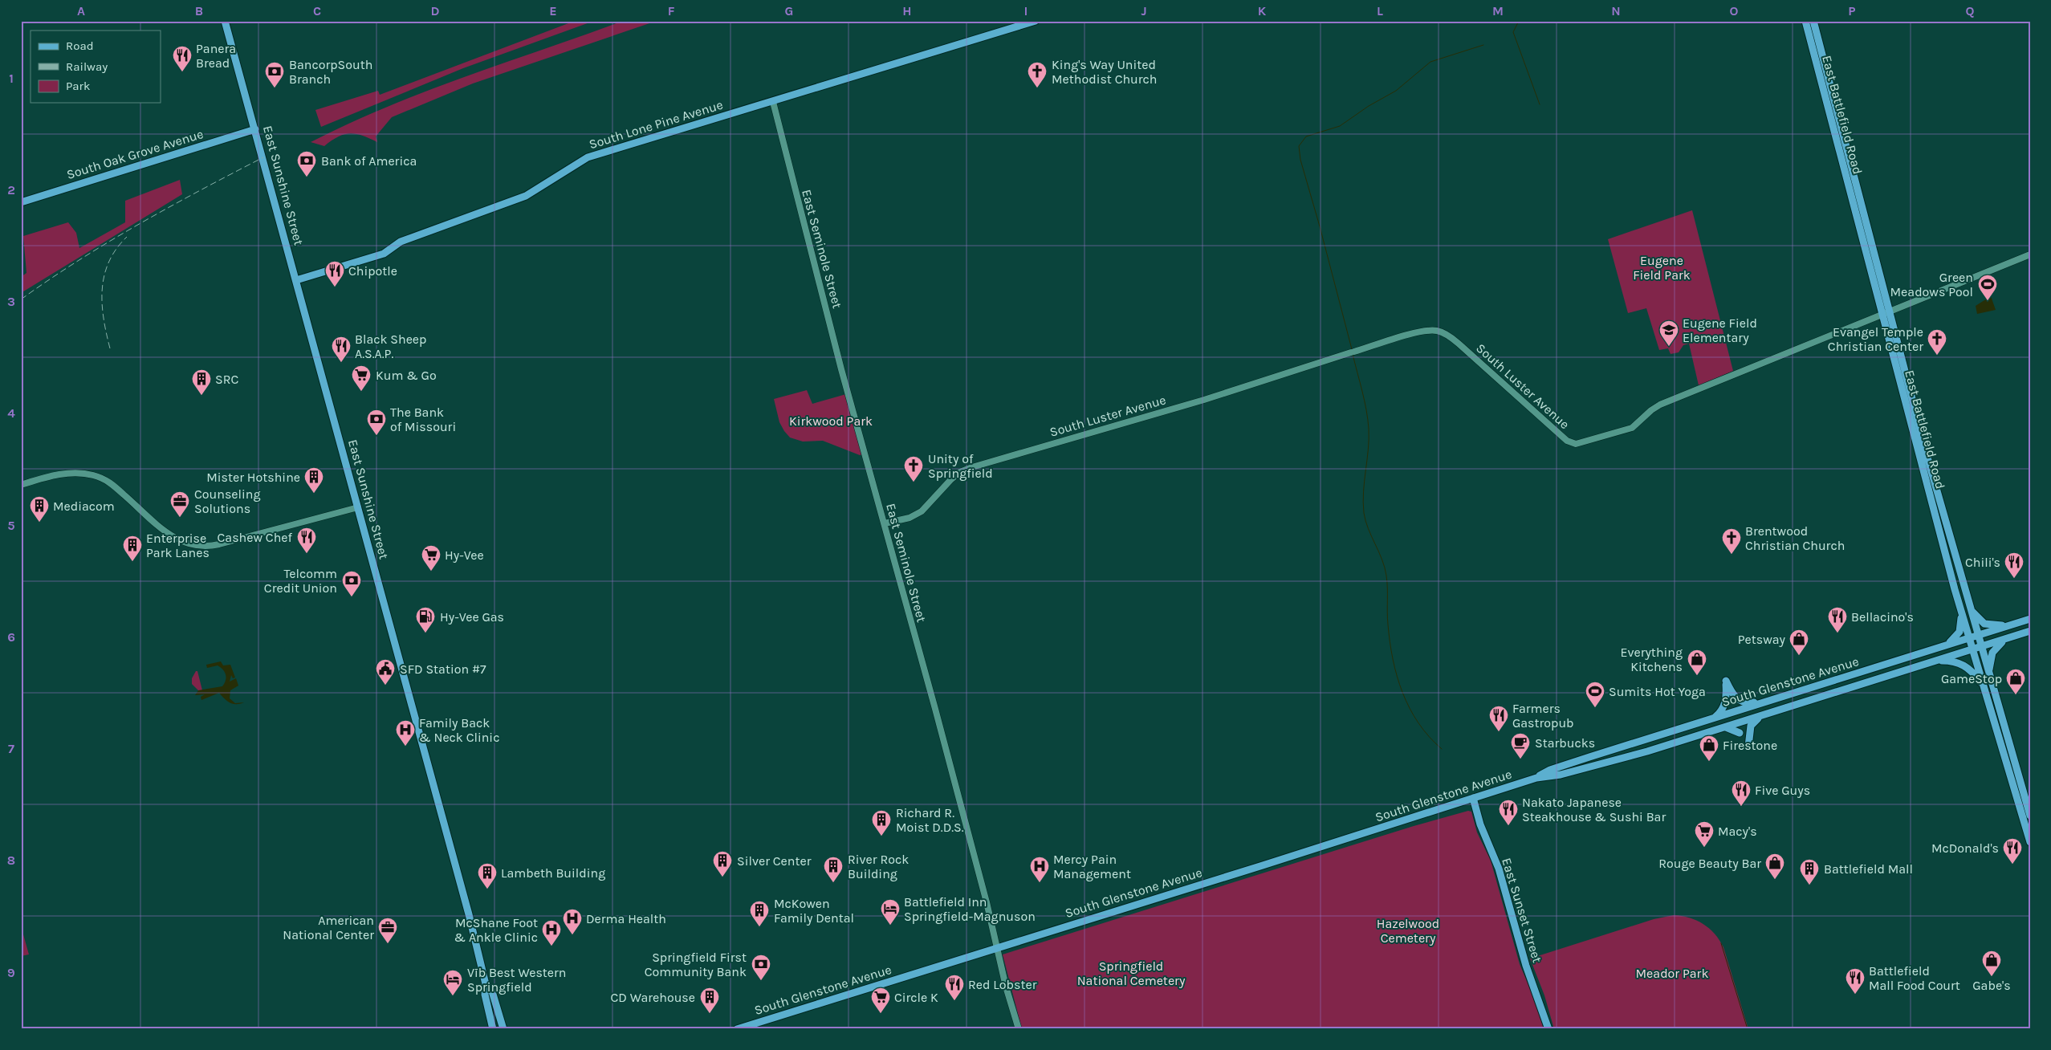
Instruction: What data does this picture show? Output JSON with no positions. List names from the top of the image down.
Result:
{
  "streets": {
    "main road": [
      "East Battlefield Road",
      "South Lone Pine Avenue",
      "South Oak Grove Avenue",
      "East Sunshine Street",
      "South Glenstone Avenue",
      "East Sunset Street"
    ],
    "street": ["East Seminole Street", "South Luster Avenue"]
  },
  "crossings": [
    ["East Battlefield Road", "South Luster Avenue"],
    ["East Battlefield Road", "South Glenstone Avenue"],
    ["South Lone Pine Avenue", "East Sunshine Street"],
    ["South Lone Pine Avenue", "East Seminole Street"],
    ["South Oak Grove Avenue", "East Sunshine Street"],
    ["East Seminole Street", "South Luster Avenue"],
    ["East Seminole Street", "South Glenstone Avenue"],
    ["South Glenstone Avenue", "East Sunset Street"]
  ],
  "parks": [
    "Eugene Field Park",
    "Kirkwood Park",
    "Hazelwood Cemetery",
    "Springfield National Cemetery",
    "Meador Park"
  ],
  "places": {
    "restaurant": [
      "Panera Bread",
      "Chipotle",
      "Black Sheep A.S.A.P.",
      "Cashew Chef",
      "Chili's",
      "Bellacino's",
      "Farmers Gastropub",
      "Five Guys",
      "Nakato Japanese Steakhouse & Sushi Bar",
      "McDonald's",
      "Battlefield Mall Food Court",
      "Red Lobster"
    ],
    "bank": [
      "BancorpSouth Branch",
      "Bank of America",
      "The Bank of Missouri",
      "Telcomm Credit Union",
      "Springfield First Community Bank"
    ],
    "church": [
      "King's Way United Methodist Church",
      "Evangel Temple Christian Center",
      "Unity of Springfield",
      "Brentwood Christian Church"
    ],
    "sports": ["Green Meadows Pool", "Sumits Hot Yoga"],
    "school or university": ["Eugene Field Elementary"],
    "supermarket": [
      "Kum & Go",
      "Hy-Vee",
      "Macy's",
      "Circle K"
    ],
    "building": [
      "SRC",
      "Mister Hotshine",
      "Mediacom",
      "Enterprise Park Lanes",
      "Richard R. Moist D.D.S.",
      "Silver Center",
      "River Rock Building",
      "Battlefield Mall",
      "Lambeth Building",
      "McKowen Family Dental",
      "CD Warehouse"
    ],
    "office": ["Counseling Solutions", "American National Center"],
    "fuel station": ["Hy-Vee Gas"],
    "shop": [
      "Petsway",
      "Everything Kitchens",
      "GameStop",
      "Firestone",
      "Rouge Beauty Bar",
      "Gabe's"
    ],
    "public building": ["SFD Station #7"],
    "hospital": [
      "Family Back & Neck Clinic",
      "Mercy Pain Management",
      "Derma Health",
      "McShane Foot & Ankle Clinic"
    ],
    "cafe": ["Starbucks"],
    "hotel": ["Battlefield Inn Springfield-Magnuson", "Vīb Best Western Springfield"]
  },
  "legend": ["Road", "Railway", "Park"],
  "grid": {
    "columns": [
      "A",
      "B",
      "C",
      "D",
      "E",
      "F",
      "G",
      "H",
      "I",
      "J",
      "K",
      "L",
      "M",
      "N",
      "O",
      "P",
      "Q"
    ],
    "rows": [
      "1",
      "2",
      "3",
      "4",
      "5",
      "6",
      "7",
      "8",
      "9"
    ]
  }
}
